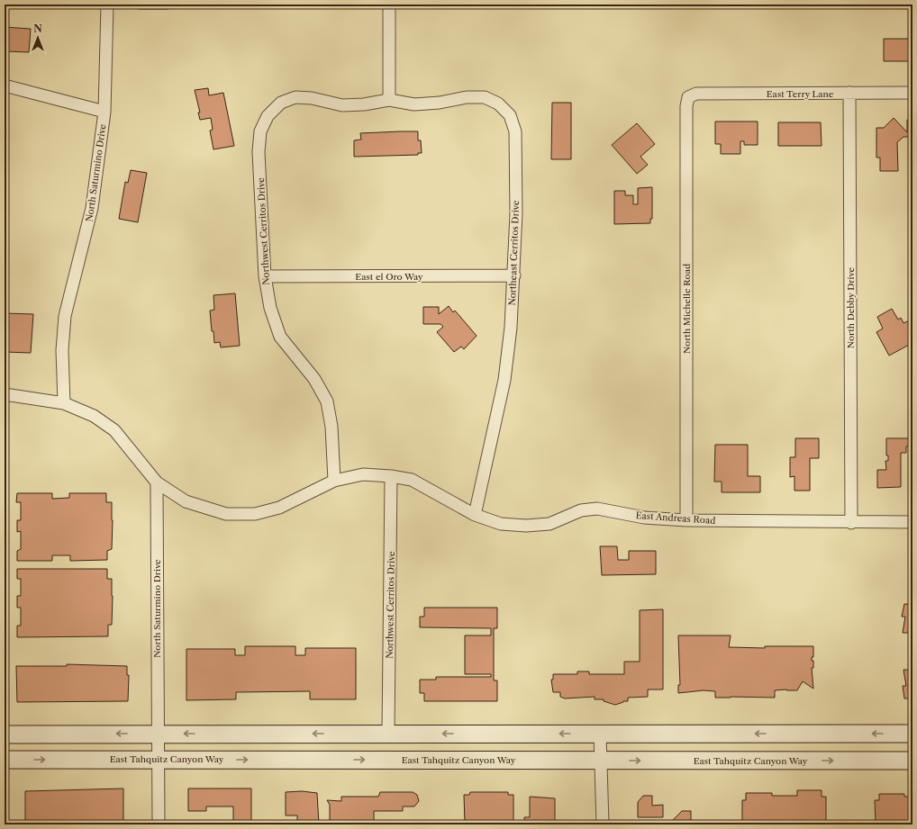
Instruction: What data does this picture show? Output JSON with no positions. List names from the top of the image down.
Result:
{
  "streets": {
    "main road": ["East Tahquitz Canyon Way"],
    "street": [
      "East Terry Lane",
      "North Saturmino Drive",
      "Northwest Cerritos Drive",
      "Northeast Cerritos Drive",
      "East el Oro Way",
      "North Debby Drive",
      "North Michelle Road",
      "East Andreas Road"
    ]
  },
  "crossings": [
    ["East Terry Lane", "North Debby Drive"],
    ["East Terry Lane", "North Michelle Road"],
    ["North Saturmino Drive", "East Andreas Road"],
    ["North Saturmino Drive", "East Tahquitz Canyon Way"],
    ["Northwest Cerritos Drive", "Northeast Cerritos Drive"],
    ["Northwest Cerritos Drive", "East el Oro Way"],
    ["Northwest Cerritos Drive", "East Andreas Road"],
    ["Northeast Cerritos Drive", "East el Oro Way"],
    ["Northeast Cerritos Drive", "East Andreas Road"],
    ["North Debby Drive", "East Andreas Road"],
    ["North Michelle Road", "East Andreas Road"]
  ],
  "north": "top"
}
